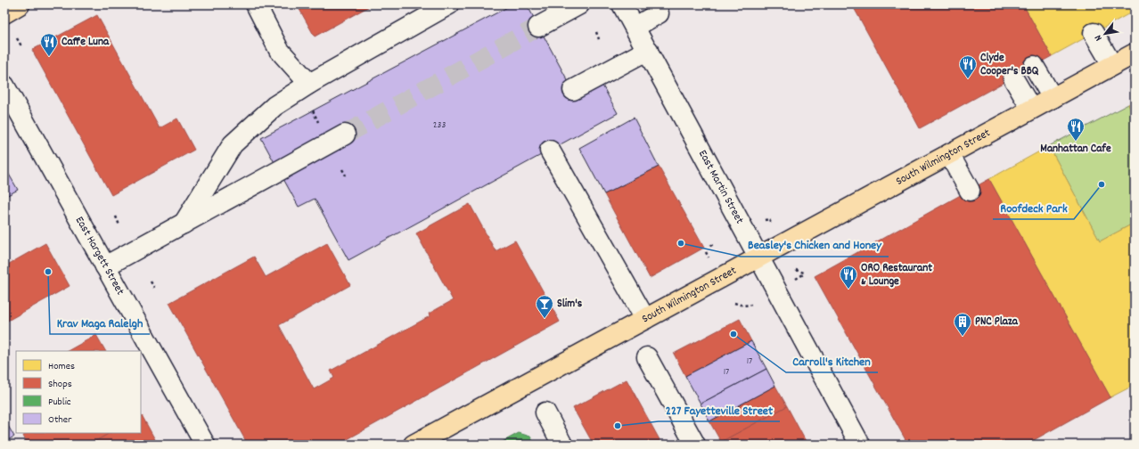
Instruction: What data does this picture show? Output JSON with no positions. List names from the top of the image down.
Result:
{
  "streets": {
    "main road": ["South Wilmington Street"],
    "street": ["East Martin Street", "East Hargett Street"]
  },
  "crossings": [
    ["South Wilmington Street", "East Martin Street"]
  ],
  "places": {
    "restaurant": [
      "Caffe Luna",
      "Clyde Cooper's BBQ",
      "Manhattan Cafe",
      "ORO Restaurant & Lounge"
    ],
    "other": [
      "Roofdeck Park",
      "Beasley's Chicken and Honey",
      "Krav Maga Ralelgh",
      "Carroll's Kitchen",
      "227 Fayetteville Street"
    ],
    "bar": ["Slim's"],
    "building": ["PNC Plaza"]
  },
  "house_numbers": ["233", "17", "17"],
  "legend": [
    "Homes",
    "Shops",
    "Public",
    "Other"
  ],
  "north": "bottom left"
}
